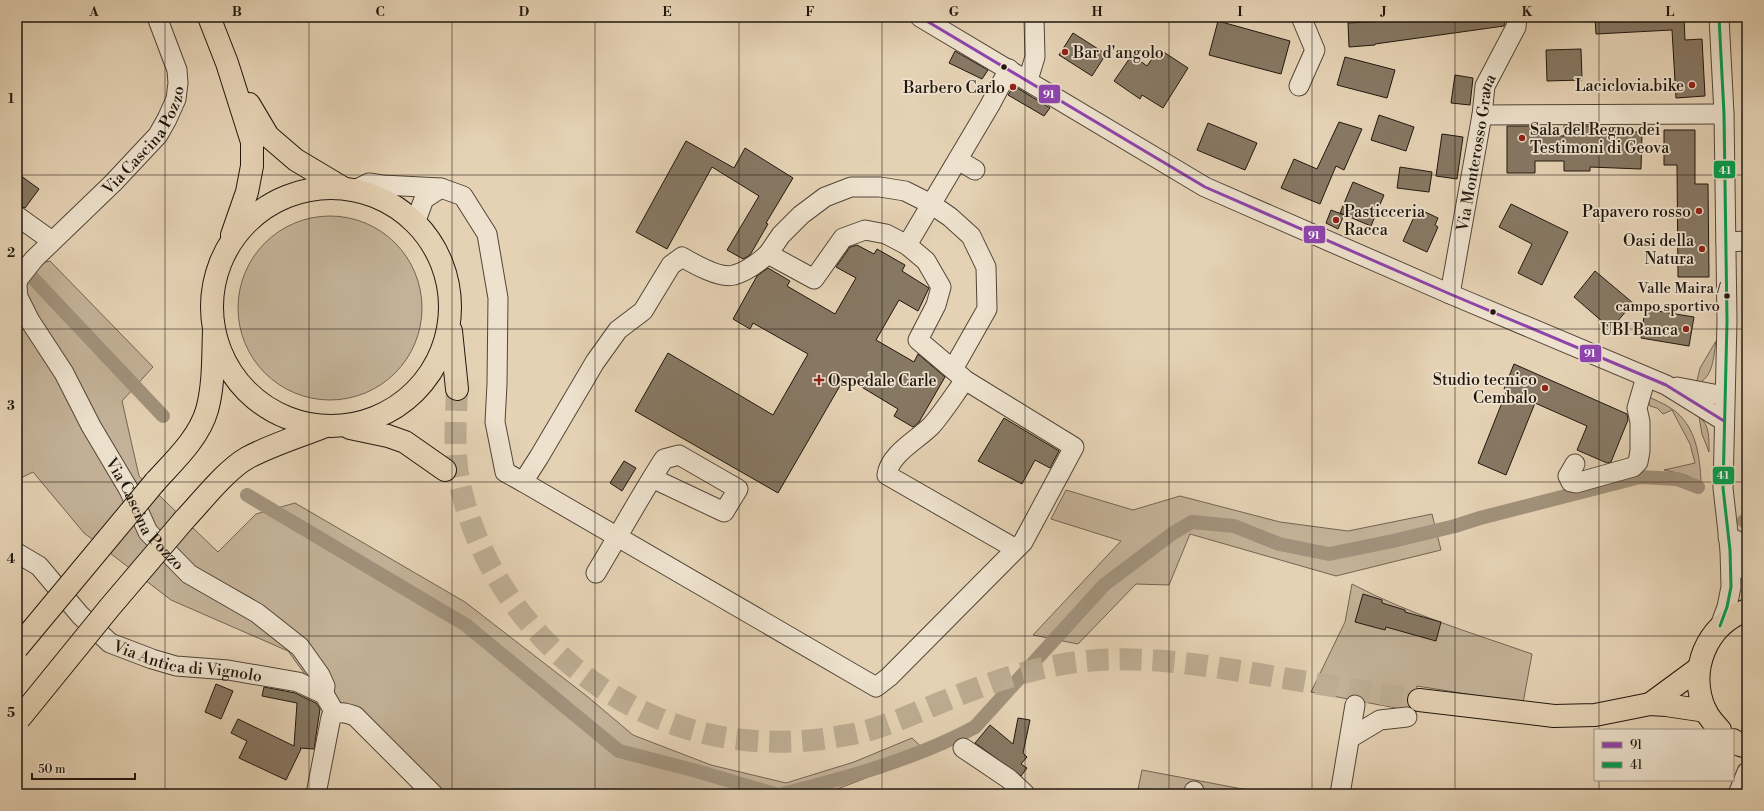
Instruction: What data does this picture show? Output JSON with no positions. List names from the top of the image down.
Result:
{
  "streets": {
    "street": ["Via Cascina Pozzo", "Via Monterosso Grana", "Via Antica di Vignolo"]
  },
  "crossings": [
    ["Via Cascina Pozzo", "Via Antica di Vignolo"]
  ],
  "places": {
    "other": [
      "Bar d'angolo",
      "Laciclovia.bike",
      "Barbero Carlo",
      "Sala del Regno dei Testimoni di Geova",
      "Papavero rosso",
      "Pasticceria Racca",
      "Oasi della Natura",
      "Valle Maira / campo sportivo",
      "UBI Banca",
      "Studio tecnico Cembalo"
    ],
    "health": ["Ospedale Carle"]
  },
  "lines": ["transit line 91", "transit line 41"],
  "legend": ["91", "41"],
  "scale_bar": "50 m",
  "grid": {
    "columns": [
      "A",
      "B",
      "C",
      "D",
      "E",
      "F",
      "G",
      "H",
      "I",
      "J",
      "K",
      "L"
    ],
    "rows": [
      "1",
      "2",
      "3",
      "4",
      "5"
    ]
  }
}
